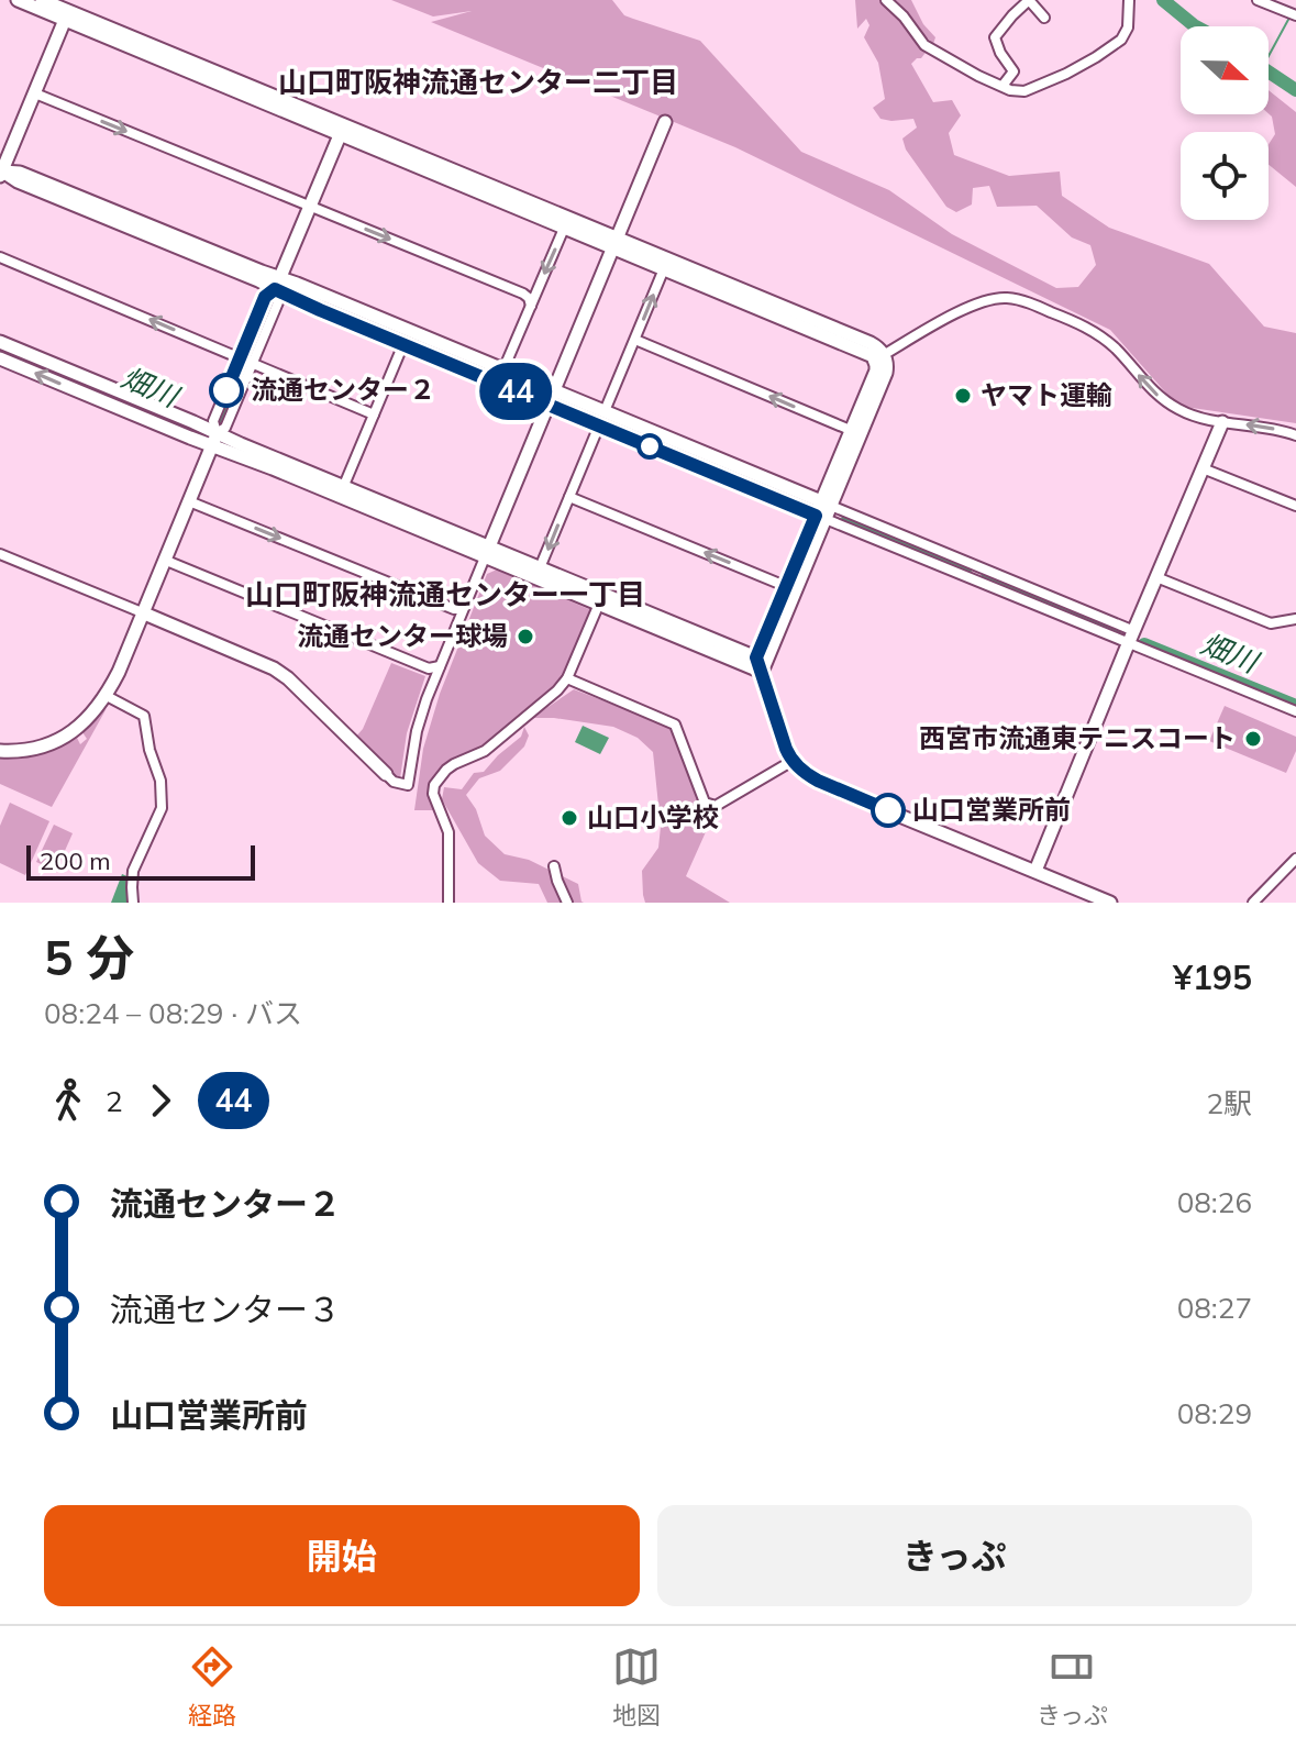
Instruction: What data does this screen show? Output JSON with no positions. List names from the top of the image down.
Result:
{
  "districts": ["山口町阪神流通センター二丁目", "山口町阪神流通センター一丁目"],
  "water": ["畑川"],
  "places": [
    "流通センター２",
    "ヤマト運輸",
    "流通センター球場",
    "西宮市流通東テニスコート",
    "山口営業所前",
    "山口小学校"
  ],
  "lines": ["bus line 44"],
  "scale_bar": "200 m",
  "north": "right",
  "page": {
    "on_map": "44",
    "scale": "200 m",
    "heading": ["5 分", "08:24 – 08:29 · バス", "¥195"],
    "legs": ["2", "44", "2駅"],
    "list": [
      {
        "name": "流通センター２",
        "value": "08:26"
      },
      {
        "name": "流通センター３",
        "value": "08:27"
      },
      {
        "name": "山口営業所前",
        "value": "08:29"
      }
    ],
    "buttons": ["開始", "きっぷ"],
    "tabs": ["経路", "地図", "きっぷ"]
  }
}
